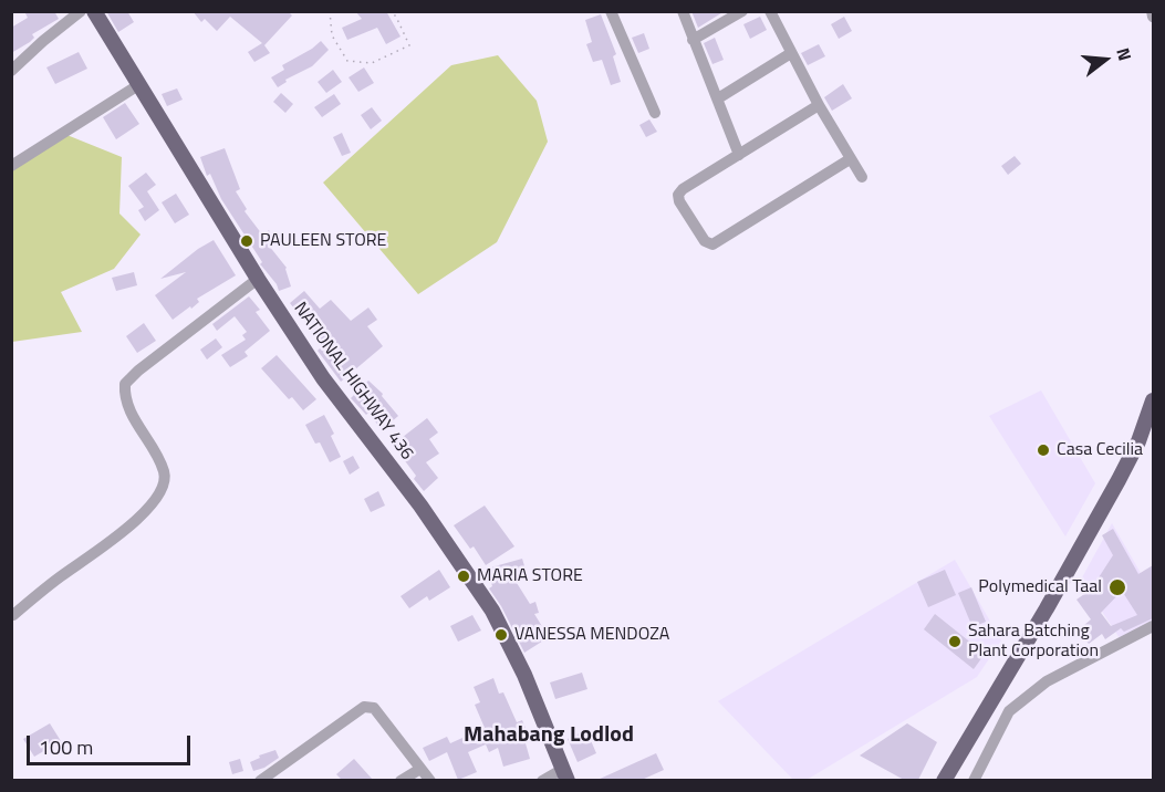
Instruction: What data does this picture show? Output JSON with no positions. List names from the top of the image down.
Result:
{
  "streets": {
    "main road": ["NATIONAL HIGHWAY 436"]
  },
  "districts": ["Mahabang Lodlod"],
  "places": [
    "PAULEEN STORE",
    "Casa Cecilia",
    "MARIA STORE",
    "Polymedical Taal",
    "VANESSA MENDOZA",
    "Sahara Batching Plant Corporation"
  ],
  "scale_bar": "100 m",
  "north": "right"
}
